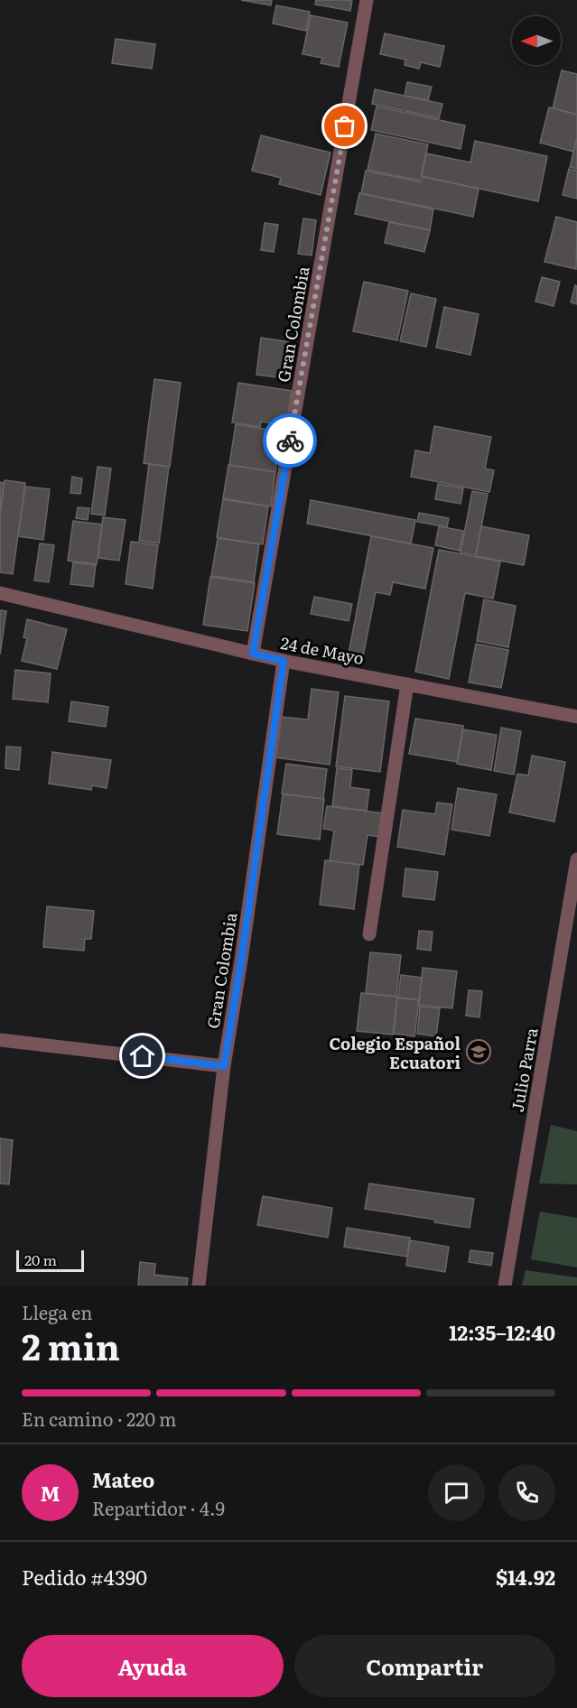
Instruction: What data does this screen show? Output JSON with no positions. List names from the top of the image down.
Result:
{
  "streets": {
    "street": ["Gran Colombia", "24 de Mayo", "Julio Parra"]
  },
  "crossings": [
    ["Gran Colombia", "24 de Mayo"]
  ],
  "places": {
    "school or university": ["Colegio Español Ecuatori"]
  },
  "scale_bar": "20 m",
  "north": "left",
  "page": {
    "scale": "20 m",
    "heading": ["2 min", "Llega en", "12:35–12:40"],
    "panel": [
      "Mateo",
      "Repartidor · 4.9",
      "Pedido #4390",
      "$14.92"
    ],
    "bar": "En camino · 220 m",
    "round": "M",
    "buttons": ["Ayuda", "Compartir"]
  }
}
